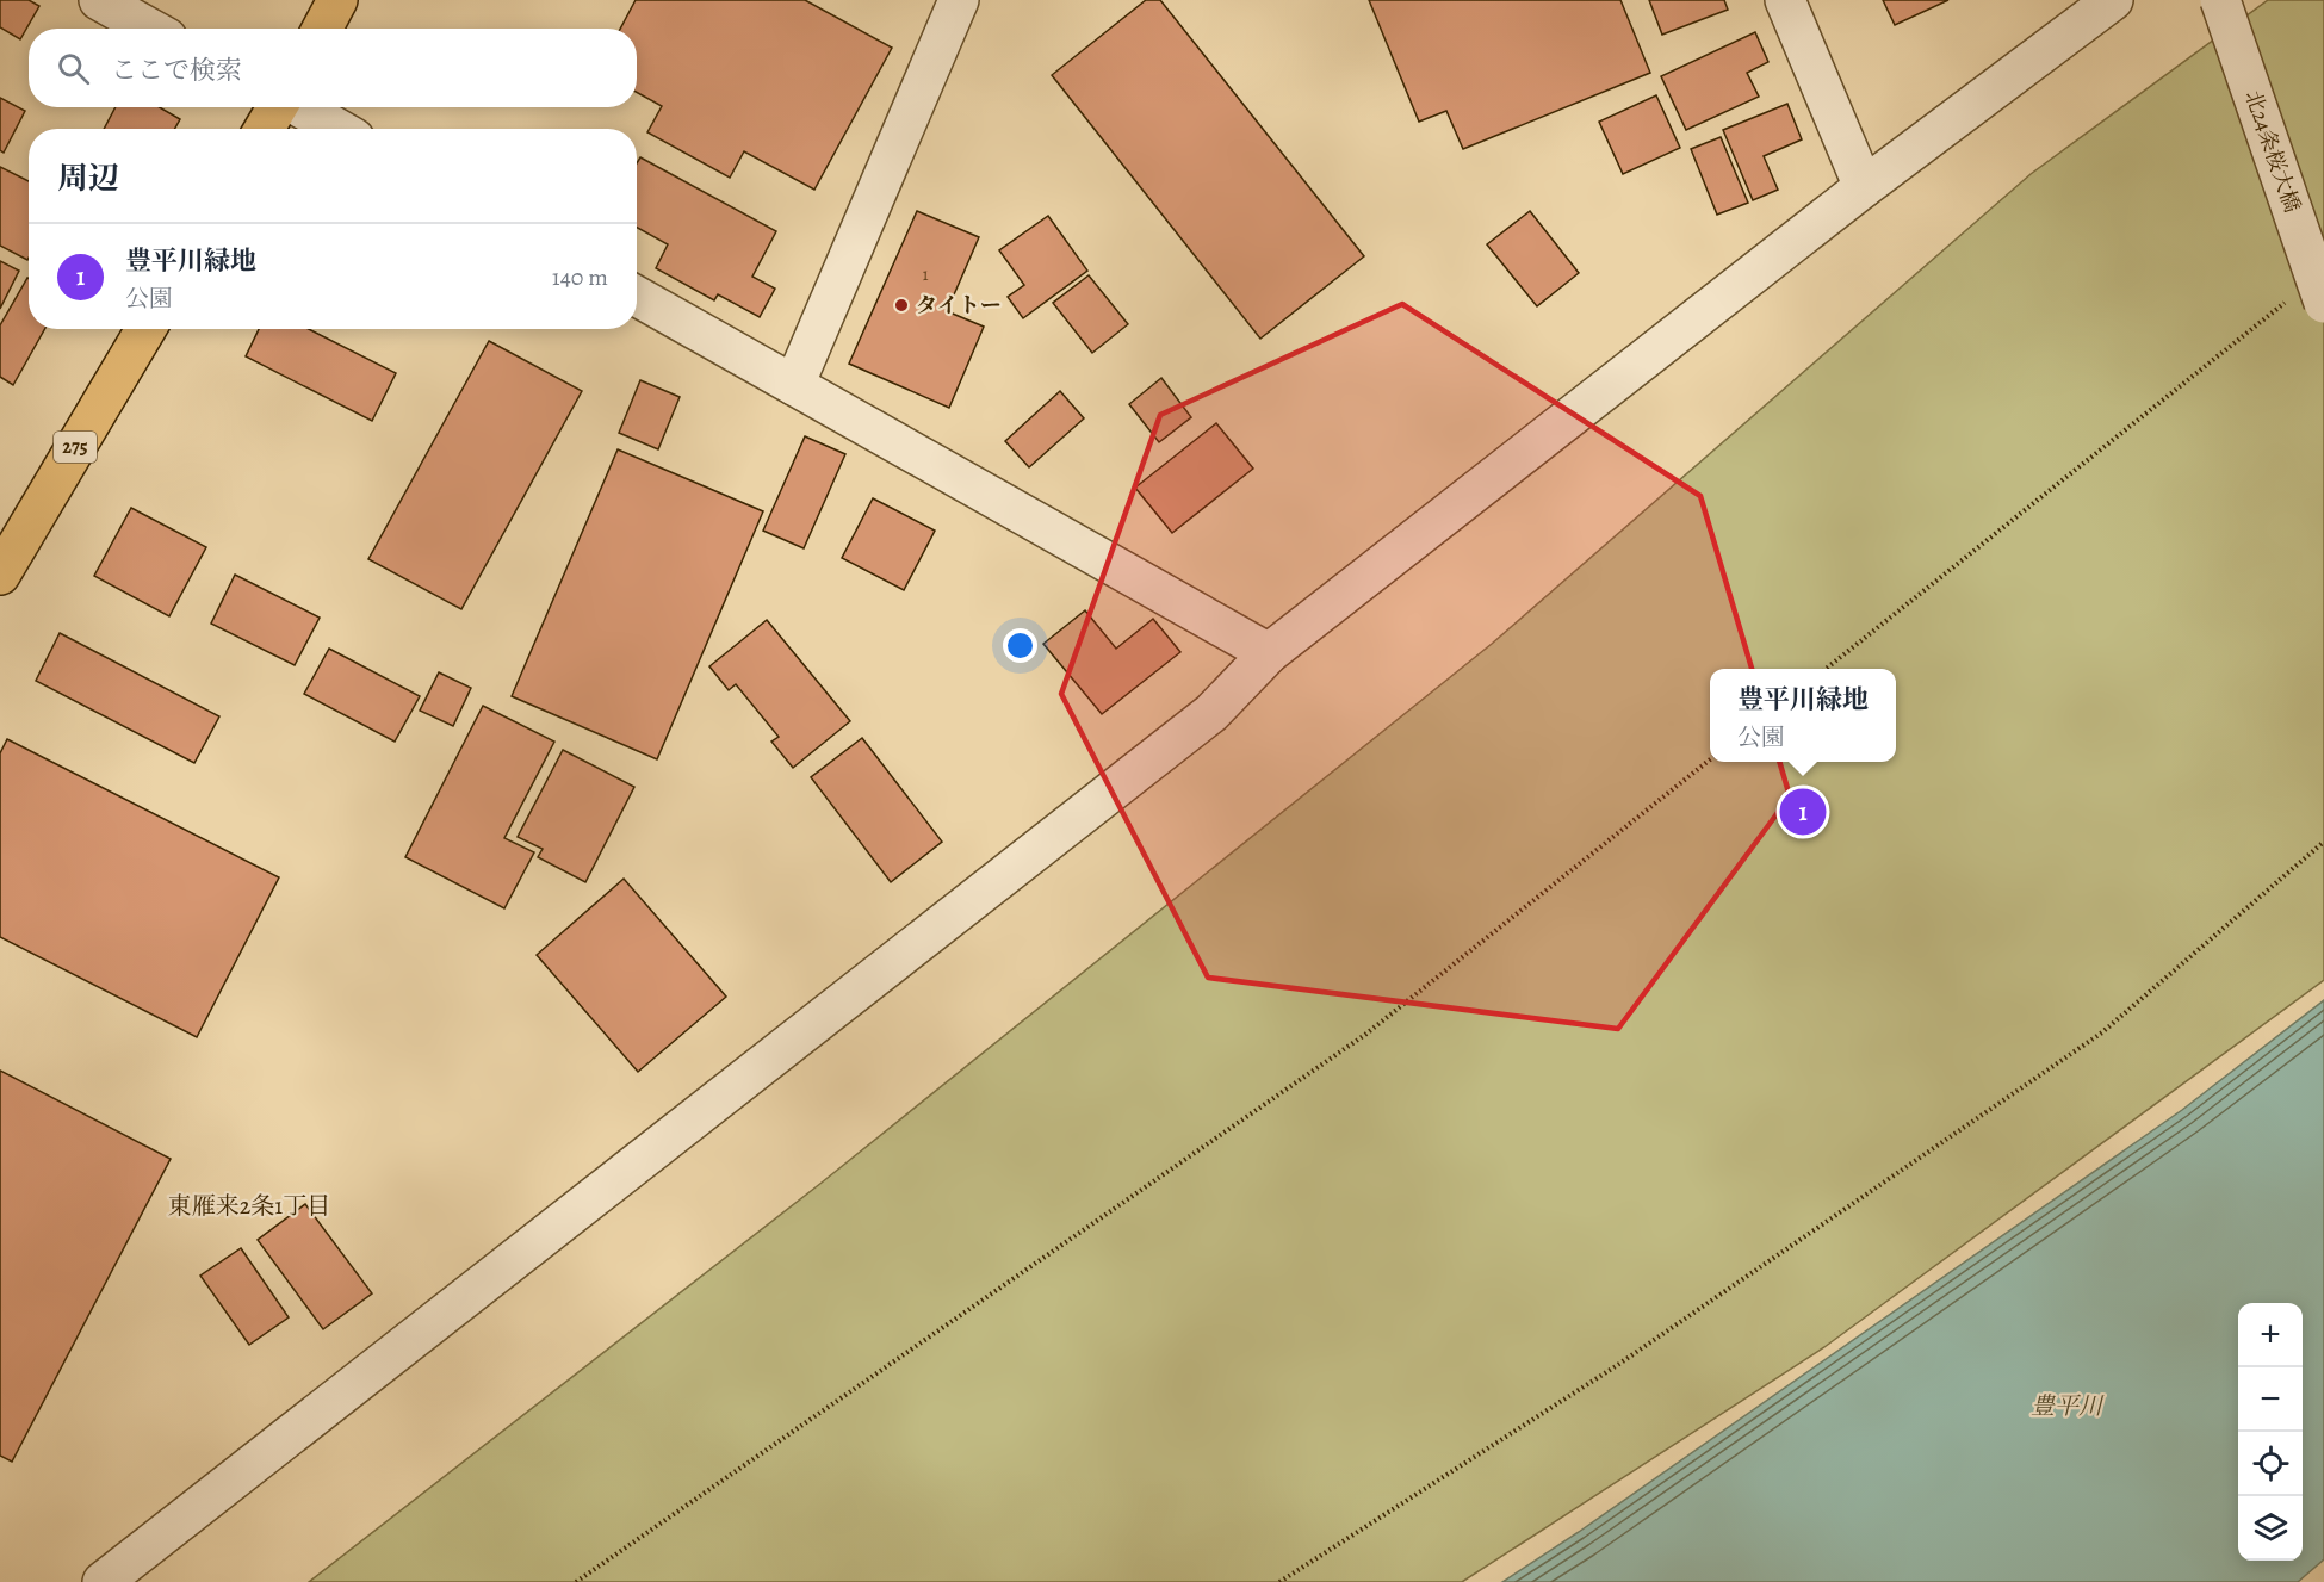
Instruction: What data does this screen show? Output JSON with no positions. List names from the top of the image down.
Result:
{
  "streets": {
    "highway": ["275"],
    "street": ["北24条桜大橋"]
  },
  "districts": ["東雁来2条1丁目"],
  "water": ["豊平川"],
  "places": ["タイトー"],
  "house_numbers": ["1"],
  "page": {
    "search": "ここで検索",
    "heading": "周辺",
    "list": [
      {
        "mark": "1",
        "name": "豊平川緑地",
        "note": "公園",
        "value": "140 m"
      }
    ],
    "popup": ["豊平川緑地", "公園"],
    "pins": "1",
    "map_buttons": ["+", "−"]
  }
}
